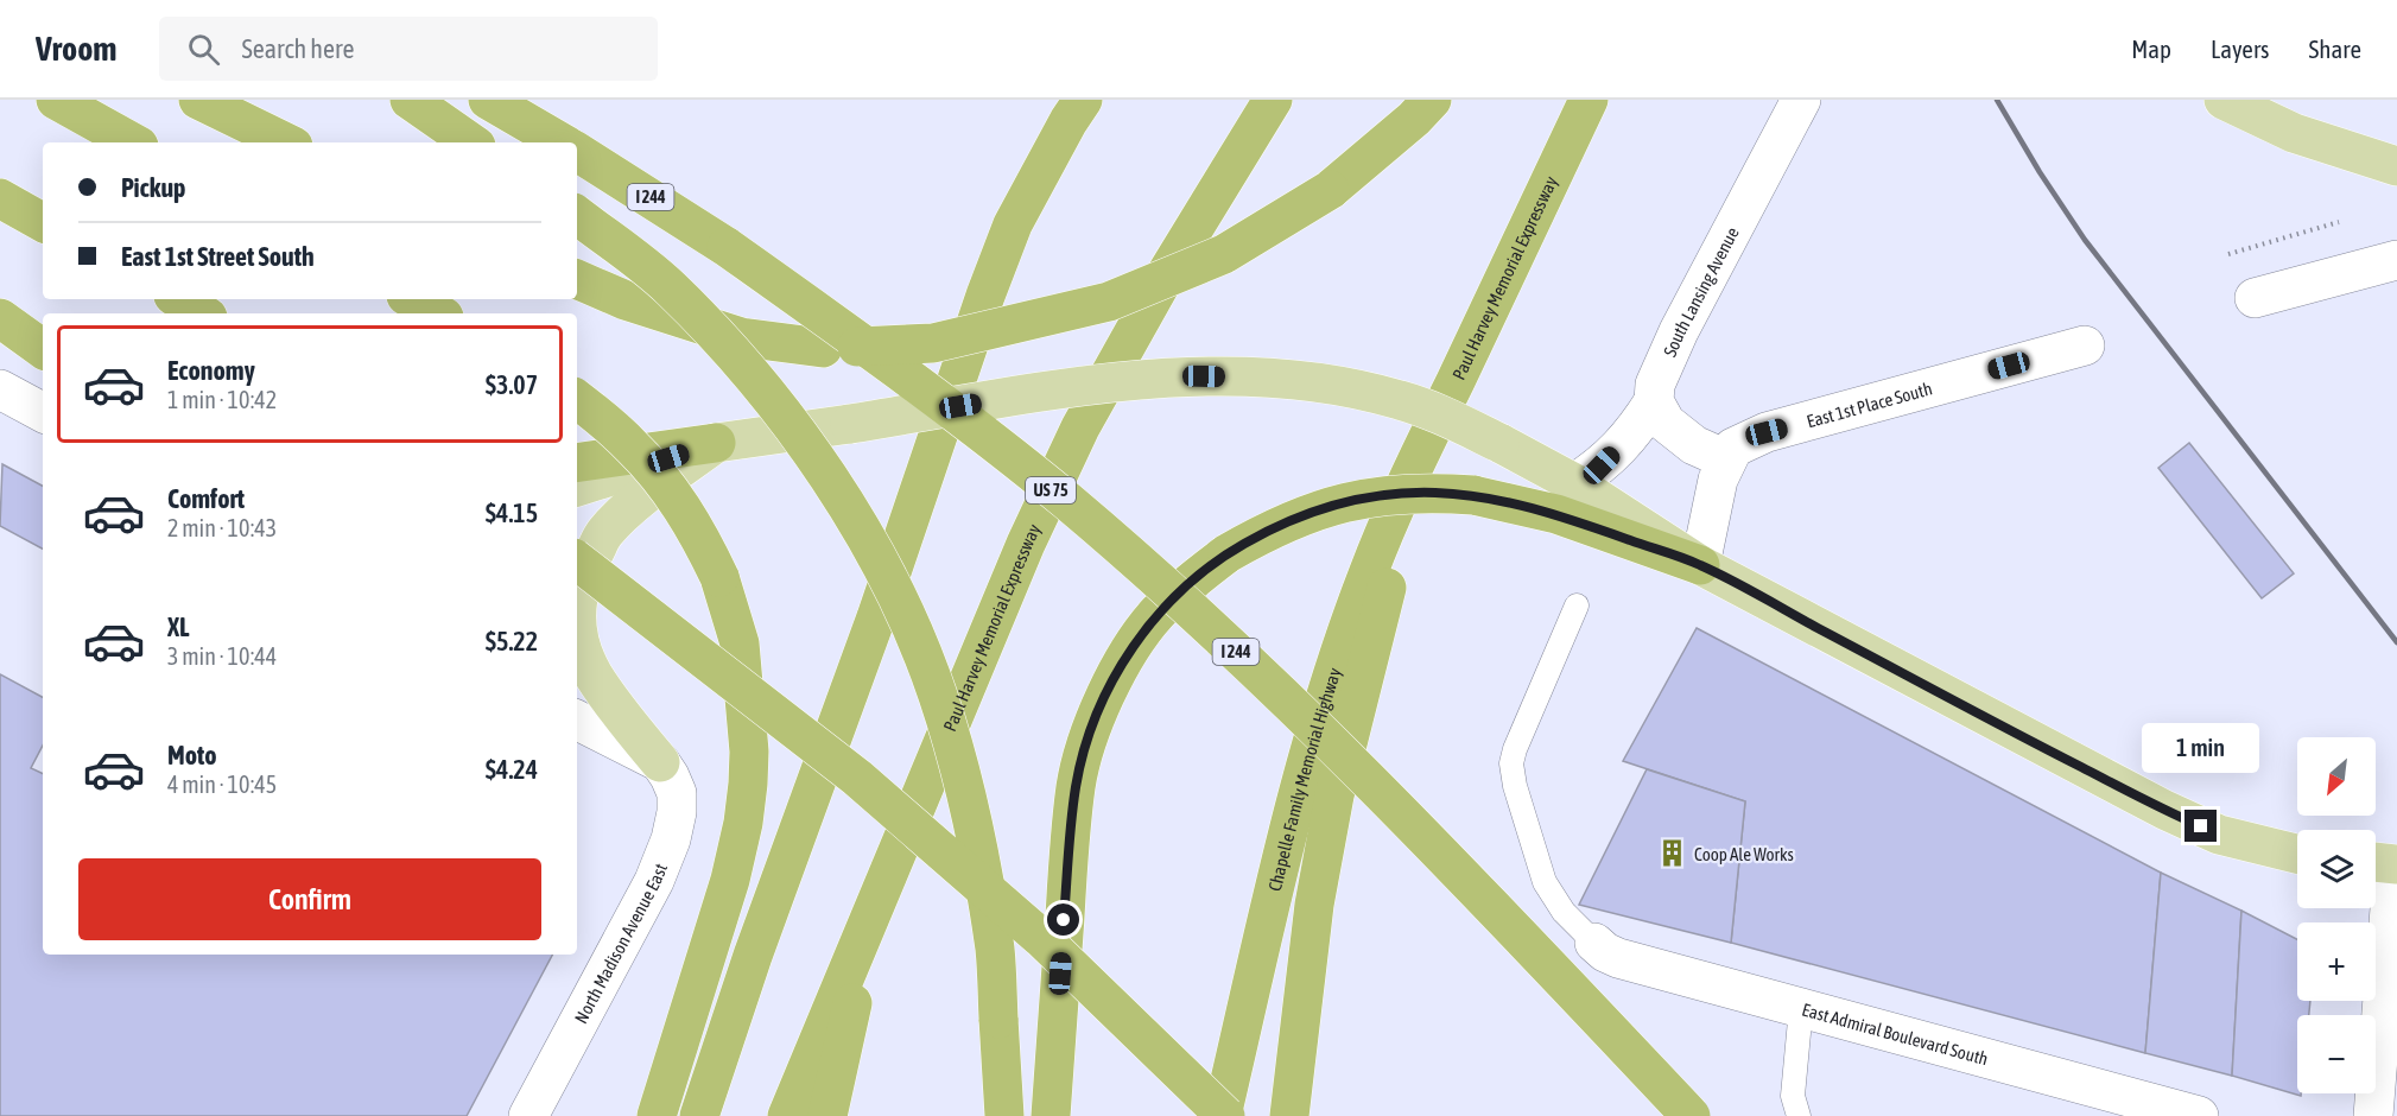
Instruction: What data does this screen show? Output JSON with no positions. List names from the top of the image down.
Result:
{
  "streets": {
    "highway": [
      "I 244",
      "Paul Harvey Memorial Expressway",
      "US 75",
      "Chapelle Family Memorial Highway"
    ],
    "street": [
      "South Lansing Avenue",
      "East 1st Place South",
      "North Madison Avenue East",
      "East Admiral Boulevard South"
    ]
  },
  "crossings": [
    ["Paul Harvey Memorial Expressway", "US 75"],
    ["Paul Harvey Memorial Expressway", "Chapelle Family Memorial Highway"]
  ],
  "places": {
    "building": ["Coop Ale Works"]
  },
  "north": "bottom left",
  "page": {
    "header": "Vroom",
    "search": "Search here",
    "nav": ["Map", "Layers", "Share"],
    "banner": ["Pickup", "East 1st Street South"],
    "list": [
      {
        "name": "Economy",
        "note": "1 min · 10:42",
        "value": "$3.07"
      },
      {
        "name": "Comfort",
        "note": "2 min · 10:43",
        "value": "$4.15"
      },
      {
        "name": "XL",
        "note": "3 min · 10:44",
        "value": "$5.22"
      },
      {
        "name": "Moto",
        "note": "4 min · 10:45",
        "value": "$4.24"
      }
    ],
    "bubble": "1 min",
    "map_buttons": ["+", "−"],
    "buttons": "Confirm"
  }
}
